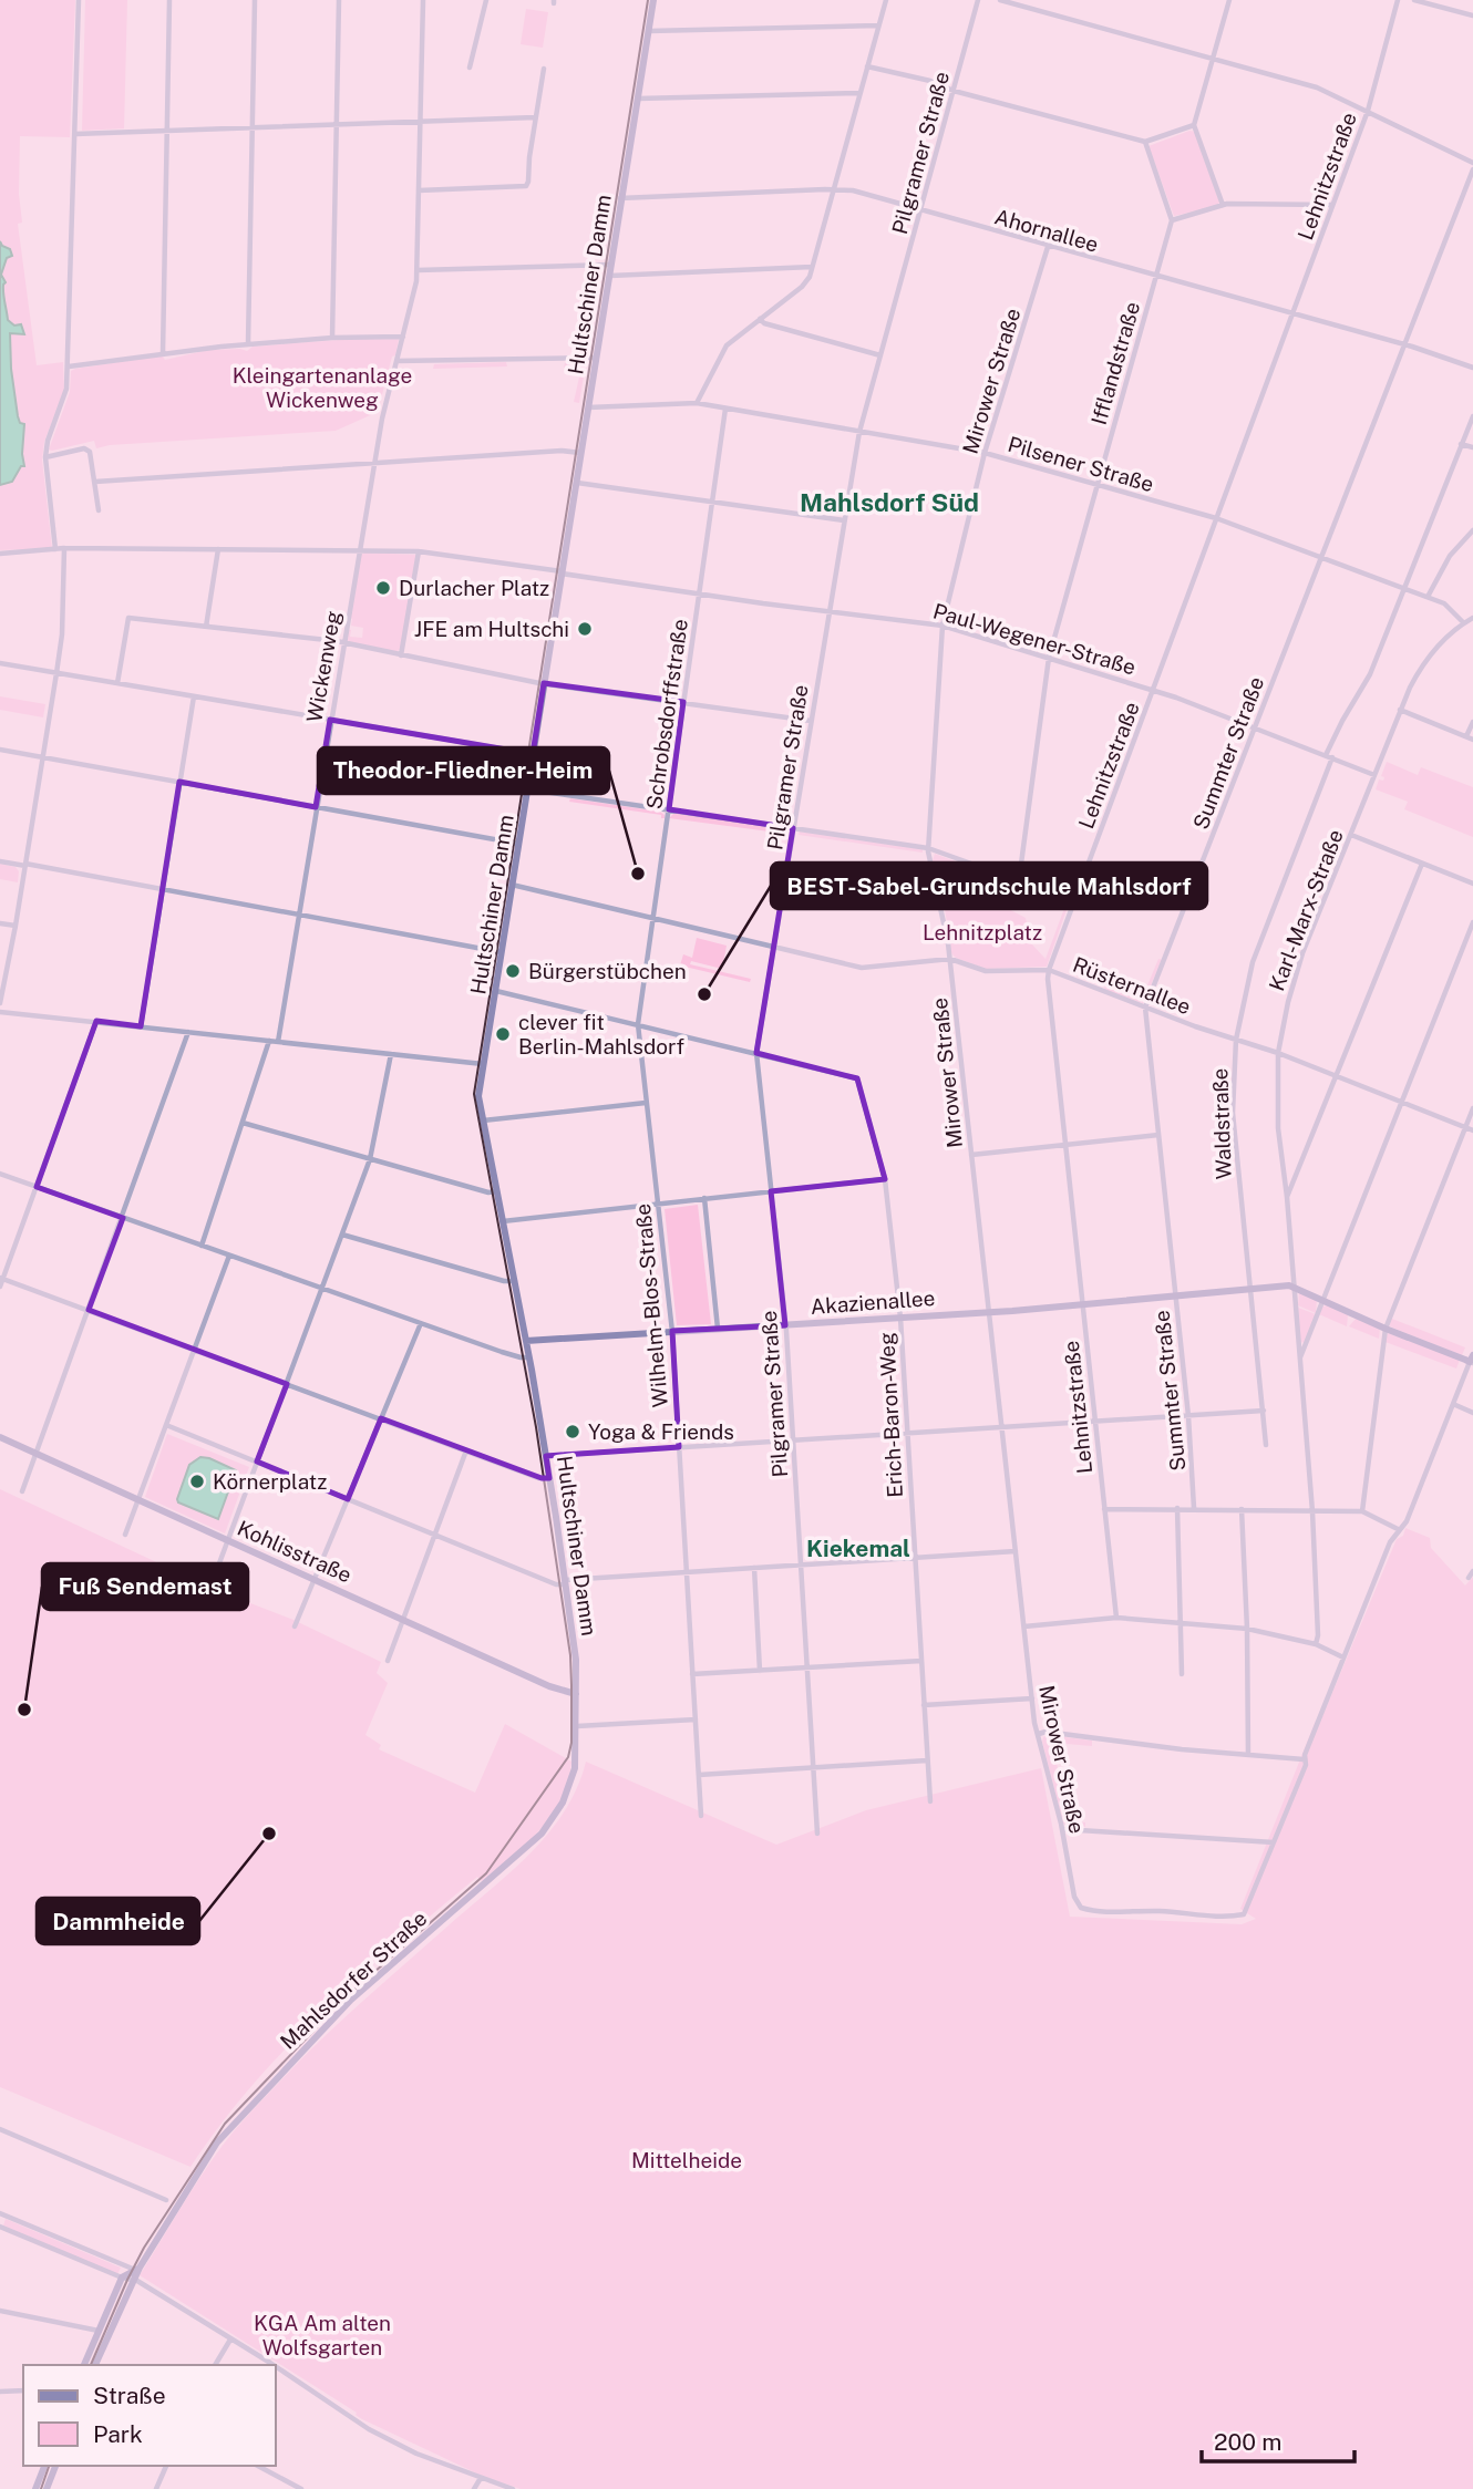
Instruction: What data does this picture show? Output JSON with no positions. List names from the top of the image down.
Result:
{
  "streets": {
    "main road": [
      "Hultschiner Damm",
      "Akazienallee",
      "Kohlisstraße",
      "Mahlsdorfer Straße"
    ],
    "street": [
      "Pilgramer Straße",
      "Lehnitzstraße",
      "Ahornallee",
      "Ifflandstraße",
      "Mirower Straße",
      "Pilsener Straße",
      "Paul-Wegener-Straße",
      "Wickenweg",
      "Schrobsdorffstraße",
      "Summter Straße",
      "Karl-Marx-Straße",
      "Rüsternallee",
      "Waldstraße",
      "Wilhelm-Blos-Straße",
      "Erich-Baron-Weg"
    ]
  },
  "crossings": [
    ["Pilgramer Straße", "Ahornallee"],
    ["Pilgramer Straße", "Pilsener Straße"],
    ["Pilgramer Straße", "Paul-Wegener-Straße"],
    ["Pilgramer Straße", "Rüsternallee"],
    ["Pilgramer Straße", "Akazienallee"],
    ["Pilgramer Straße", "Erich-Baron-Weg"],
    ["Lehnitzstraße", "Ahornallee"],
    ["Lehnitzstraße", "Pilsener Straße"],
    ["Lehnitzstraße", "Paul-Wegener-Straße"],
    ["Lehnitzstraße", "Rüsternallee"],
    ["Lehnitzstraße", "Akazienallee"],
    ["Ahornallee", "Hultschiner Damm"],
    ["Ahornallee", "Ifflandstraße"],
    ["Ahornallee", "Mirower Straße"],
    ["Ahornallee", "Summter Straße"],
    ["Hultschiner Damm", "Pilsener Straße"],
    ["Hultschiner Damm", "Paul-Wegener-Straße"],
    ["Hultschiner Damm", "Rüsternallee"],
    ["Hultschiner Damm", "Akazienallee"],
    ["Hultschiner Damm", "Erich-Baron-Weg"],
    ["Hultschiner Damm", "Kohlisstraße"],
    ["Hultschiner Damm", "Mahlsdorfer Straße"],
    ["Ifflandstraße", "Pilsener Straße"],
    ["Ifflandstraße", "Paul-Wegener-Straße"],
    ["Mirower Straße", "Pilsener Straße"],
    ["Mirower Straße", "Paul-Wegener-Straße"],
    ["Mirower Straße", "Rüsternallee"],
    ["Mirower Straße", "Akazienallee"],
    ["Pilsener Straße", "Schrobsdorffstraße"],
    ["Pilsener Straße", "Summter Straße"],
    ["Pilsener Straße", "Karl-Marx-Straße"],
    ["Pilsener Straße", "Waldstraße"],
    ["Paul-Wegener-Straße", "Wickenweg"],
    ["Paul-Wegener-Straße", "Schrobsdorffstraße"],
    ["Paul-Wegener-Straße", "Summter Straße"],
    ["Paul-Wegener-Straße", "Karl-Marx-Straße"],
    ["Paul-Wegener-Straße", "Waldstraße"],
    ["Schrobsdorffstraße", "Rüsternallee"],
    ["Schrobsdorffstraße", "Wilhelm-Blos-Straße"],
    ["Schrobsdorffstraße", "Erich-Baron-Weg"],
    ["Summter Straße", "Rüsternallee"],
    ["Summter Straße", "Akazienallee"],
    ["Karl-Marx-Straße", "Rüsternallee"],
    ["Karl-Marx-Straße", "Akazienallee"],
    ["Rüsternallee", "Waldstraße"],
    ["Waldstraße", "Akazienallee"],
    ["Akazienallee", "Wilhelm-Blos-Straße"],
    ["Akazienallee", "Erich-Baron-Weg"],
    ["Wilhelm-Blos-Straße", "Erich-Baron-Weg"]
  ],
  "districts": ["Mahlsdorf Süd", "Kiekemal"],
  "parks": [
    "Kleingartenanlage Wickenweg",
    "Lehnitzplatz",
    "Mittelheide",
    "KGA Am alten Wolfsgarten"
  ],
  "places": [
    "Durlacher Platz",
    "JFE am Hultschi",
    "Theodor-Fliedner-Heim",
    "Bürgerstübchen",
    "BEST-Sabel-Grundschule Mahlsdorf",
    "clever fit Berlin-Mahlsdorf",
    "Yoga & Friends",
    "Körnerplatz",
    "Fuß Sendemast",
    "Dammheide"
  ],
  "legend": ["Straße", "Park"],
  "scale_bar": "200 m"
}
